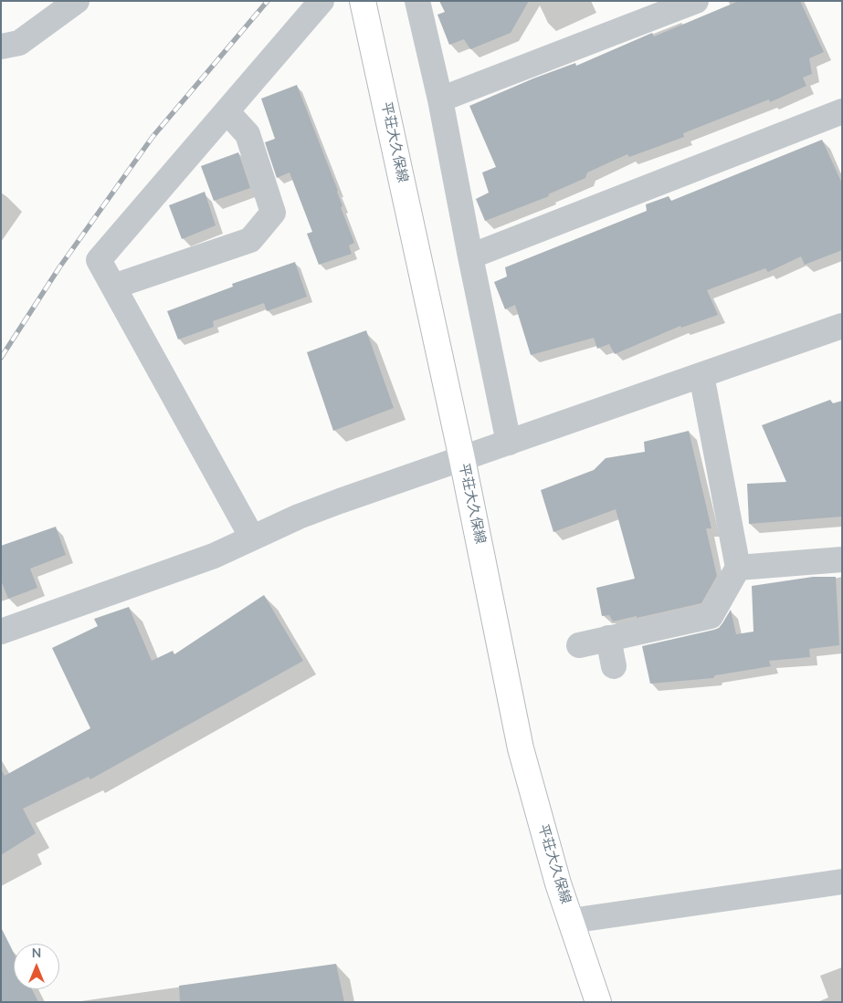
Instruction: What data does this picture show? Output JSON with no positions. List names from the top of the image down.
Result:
{
  "streets": {
    "main road": ["平荘大久保線"]
  },
  "north": "top"
}
